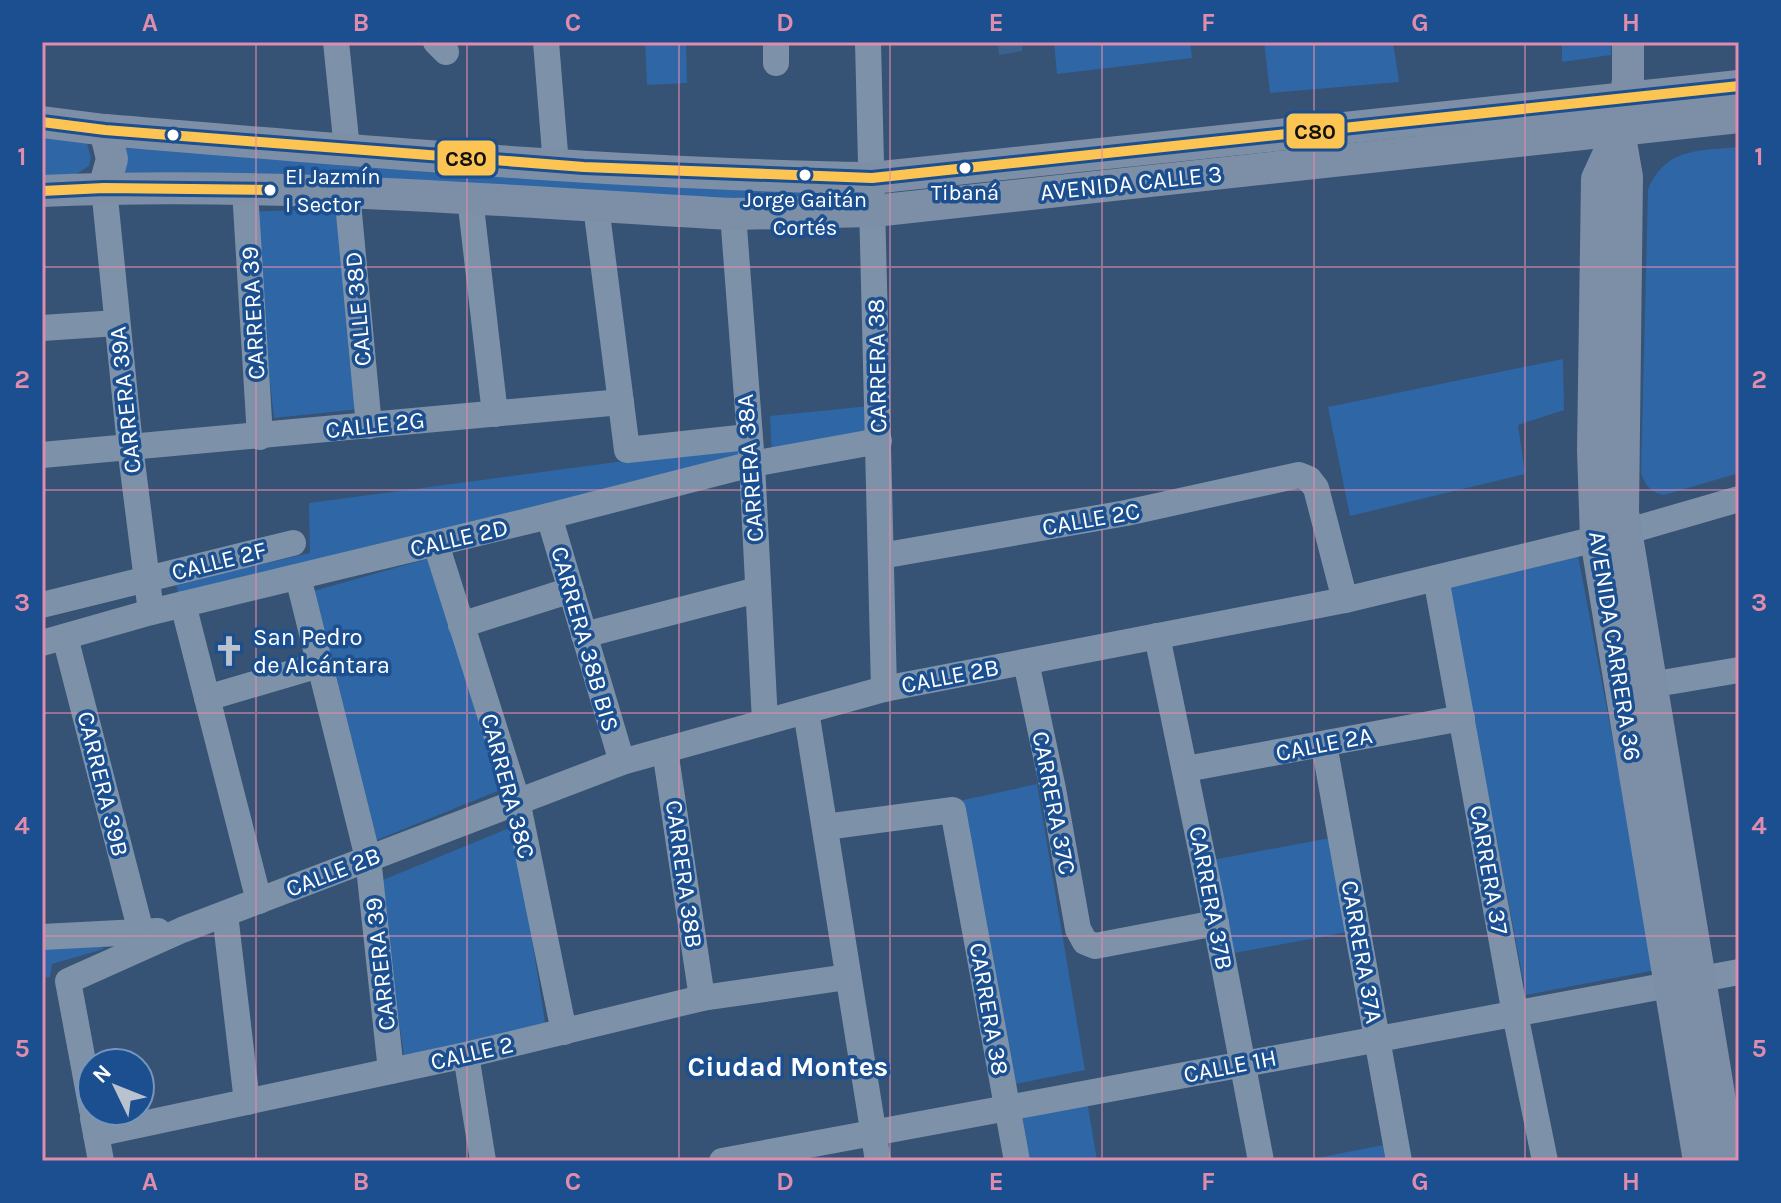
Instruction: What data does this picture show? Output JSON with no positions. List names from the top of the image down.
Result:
{
  "streets": {
    "main road": ["AVENIDA CALLE 3", "AVENIDA CARRERA 36"],
    "street": [
      "CALLE 38D",
      "CARRERA 39",
      "CARRERA 38",
      "CARRERA 39A",
      "CALLE 2G",
      "CARRERA 38A",
      "CALLE 2C",
      "CALLE 2D",
      "CALLE 2F",
      "CARRERA 38B BIS",
      "CALLE 2B",
      "CALLE 2A",
      "CARRERA 39B",
      "CARRERA 38C",
      "CARRERA 37C",
      "CARRERA 37",
      "CARRERA 38B",
      "CARRERA 37B",
      "CARRERA 37A",
      "CALLE 2",
      "CALLE 1H"
    ]
  },
  "crossings": [
    ["AVENIDA CALLE 3", "CALLE 38D"],
    ["AVENIDA CALLE 3", "CARRERA 39"],
    ["AVENIDA CALLE 3", "CARRERA 38"],
    ["AVENIDA CALLE 3", "CARRERA 39A"],
    ["AVENIDA CALLE 3", "CARRERA 38A"],
    ["AVENIDA CALLE 3", "AVENIDA CARRERA 36"],
    ["CALLE 38D", "CALLE 2G"],
    ["CARRERA 39", "CALLE 2G"],
    ["CARRERA 39", "CALLE 2D"],
    ["CARRERA 39", "CALLE 2B"],
    ["CARRERA 39", "CALLE 2"],
    ["CARRERA 38", "CALLE 2C"],
    ["CARRERA 38", "CALLE 2D"],
    ["CARRERA 38", "CALLE 2B"],
    ["CARRERA 38", "CALLE 1H"],
    ["CARRERA 39A", "CALLE 2G"],
    ["CARRERA 39A", "CALLE 2D"],
    ["CARRERA 39A", "CALLE 2F"],
    ["CARRERA 38A", "CALLE 2D"],
    ["CARRERA 38A", "CALLE 2B"],
    ["CALLE 2C", "CALLE 2B"],
    ["CALLE 2D", "CARRERA 38B BIS"],
    ["CALLE 2D", "CARRERA 39B"],
    ["CALLE 2D", "CARRERA 38C"],
    ["CARRERA 38B BIS", "CALLE 2B"],
    ["AVENIDA CARRERA 36", "CALLE 2B"],
    ["AVENIDA CARRERA 36", "CALLE 1H"],
    ["CALLE 2B", "CARRERA 39B"],
    ["CALLE 2B", "CARRERA 38C"],
    ["CALLE 2B", "CARRERA 37C"],
    ["CALLE 2B", "CARRERA 37"],
    ["CALLE 2B", "CARRERA 38B"],
    ["CALLE 2B", "CARRERA 37B"],
    ["CALLE 2A", "CARRERA 37"],
    ["CALLE 2A", "CARRERA 37B"],
    ["CALLE 2A", "CARRERA 37A"],
    ["CARRERA 38C", "CALLE 2"],
    ["CARRERA 37C", "CARRERA 37B"],
    ["CARRERA 37", "CALLE 1H"],
    ["CARRERA 38B", "CALLE 2"],
    ["CARRERA 37B", "CALLE 1H"],
    ["CARRERA 37A", "CALLE 1H"]
  ],
  "districts": ["Ciudad Montes"],
  "places": {
    "other": ["Tibaná", "Jorge Gaitán Cortés", "El Jazmín I Sector"],
    "church": ["San Pedro de Alcántara"]
  },
  "lines": ["transit line C80"],
  "north": "top left",
  "grid": {
    "columns": [
      "A",
      "B",
      "C",
      "D",
      "E",
      "F",
      "G",
      "H"
    ],
    "rows": [
      "1",
      "2",
      "3",
      "4",
      "5"
    ]
  }
}
